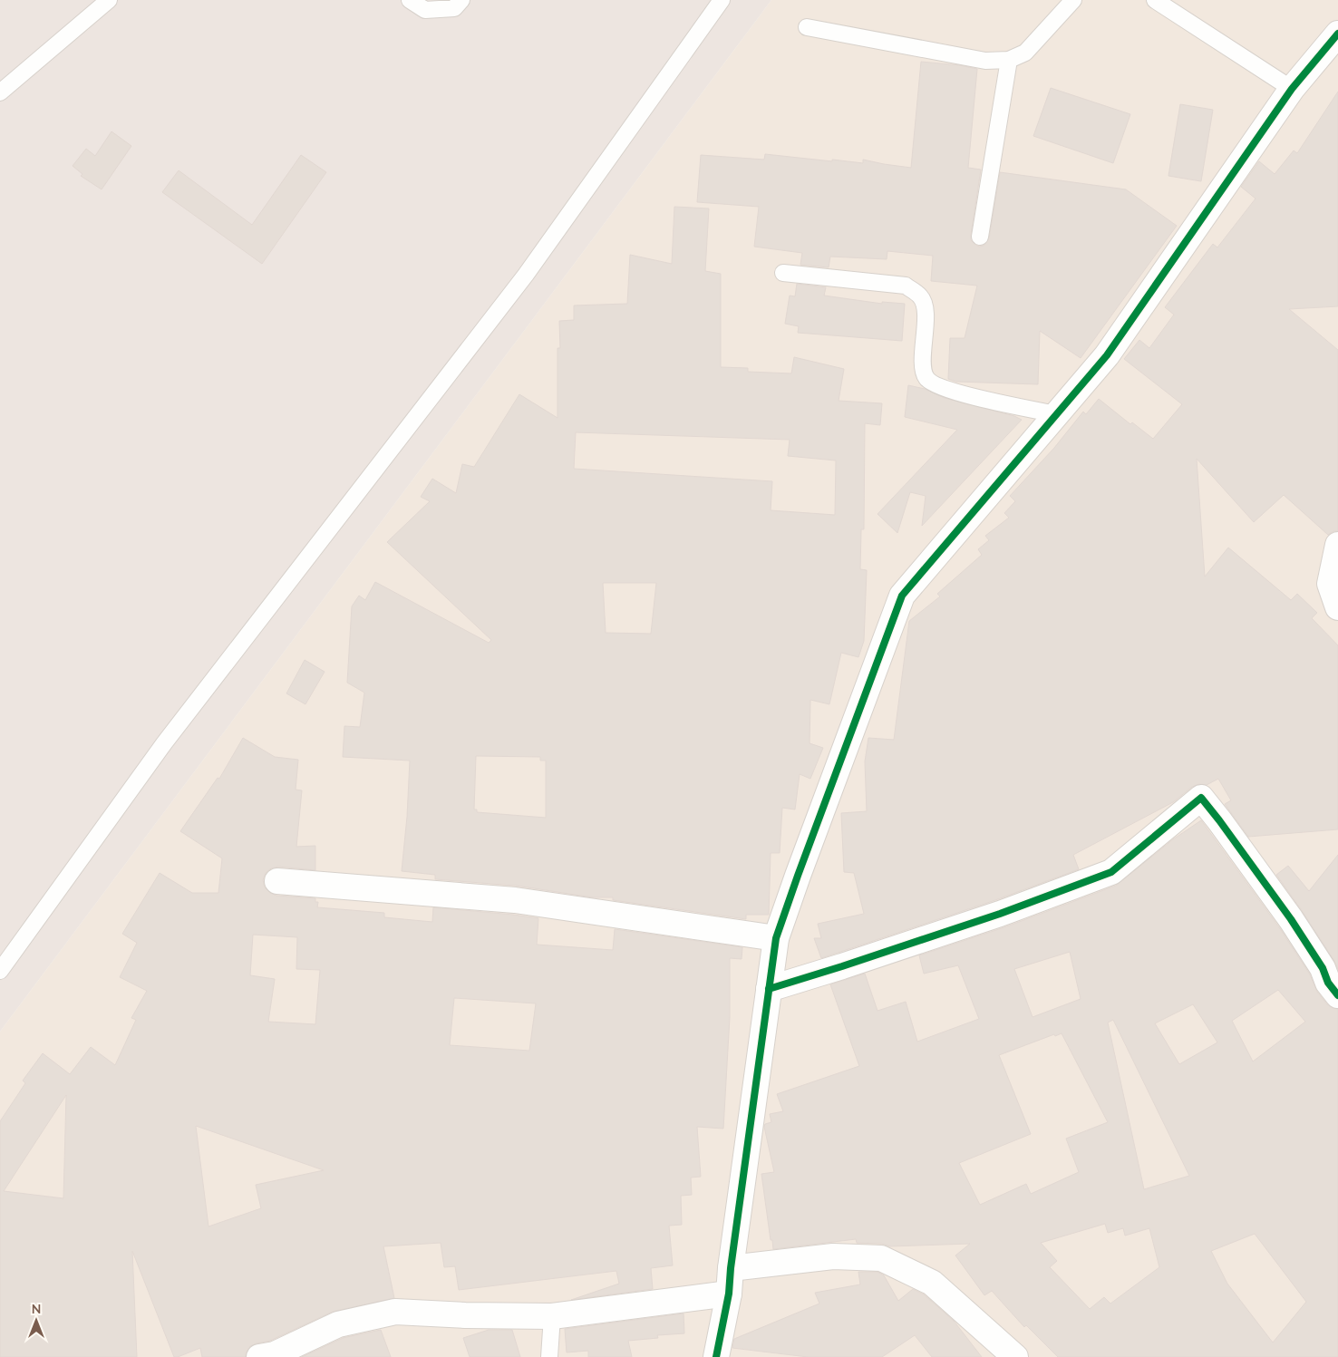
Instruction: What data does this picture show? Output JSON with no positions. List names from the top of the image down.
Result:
{
  "north": "top"
}
